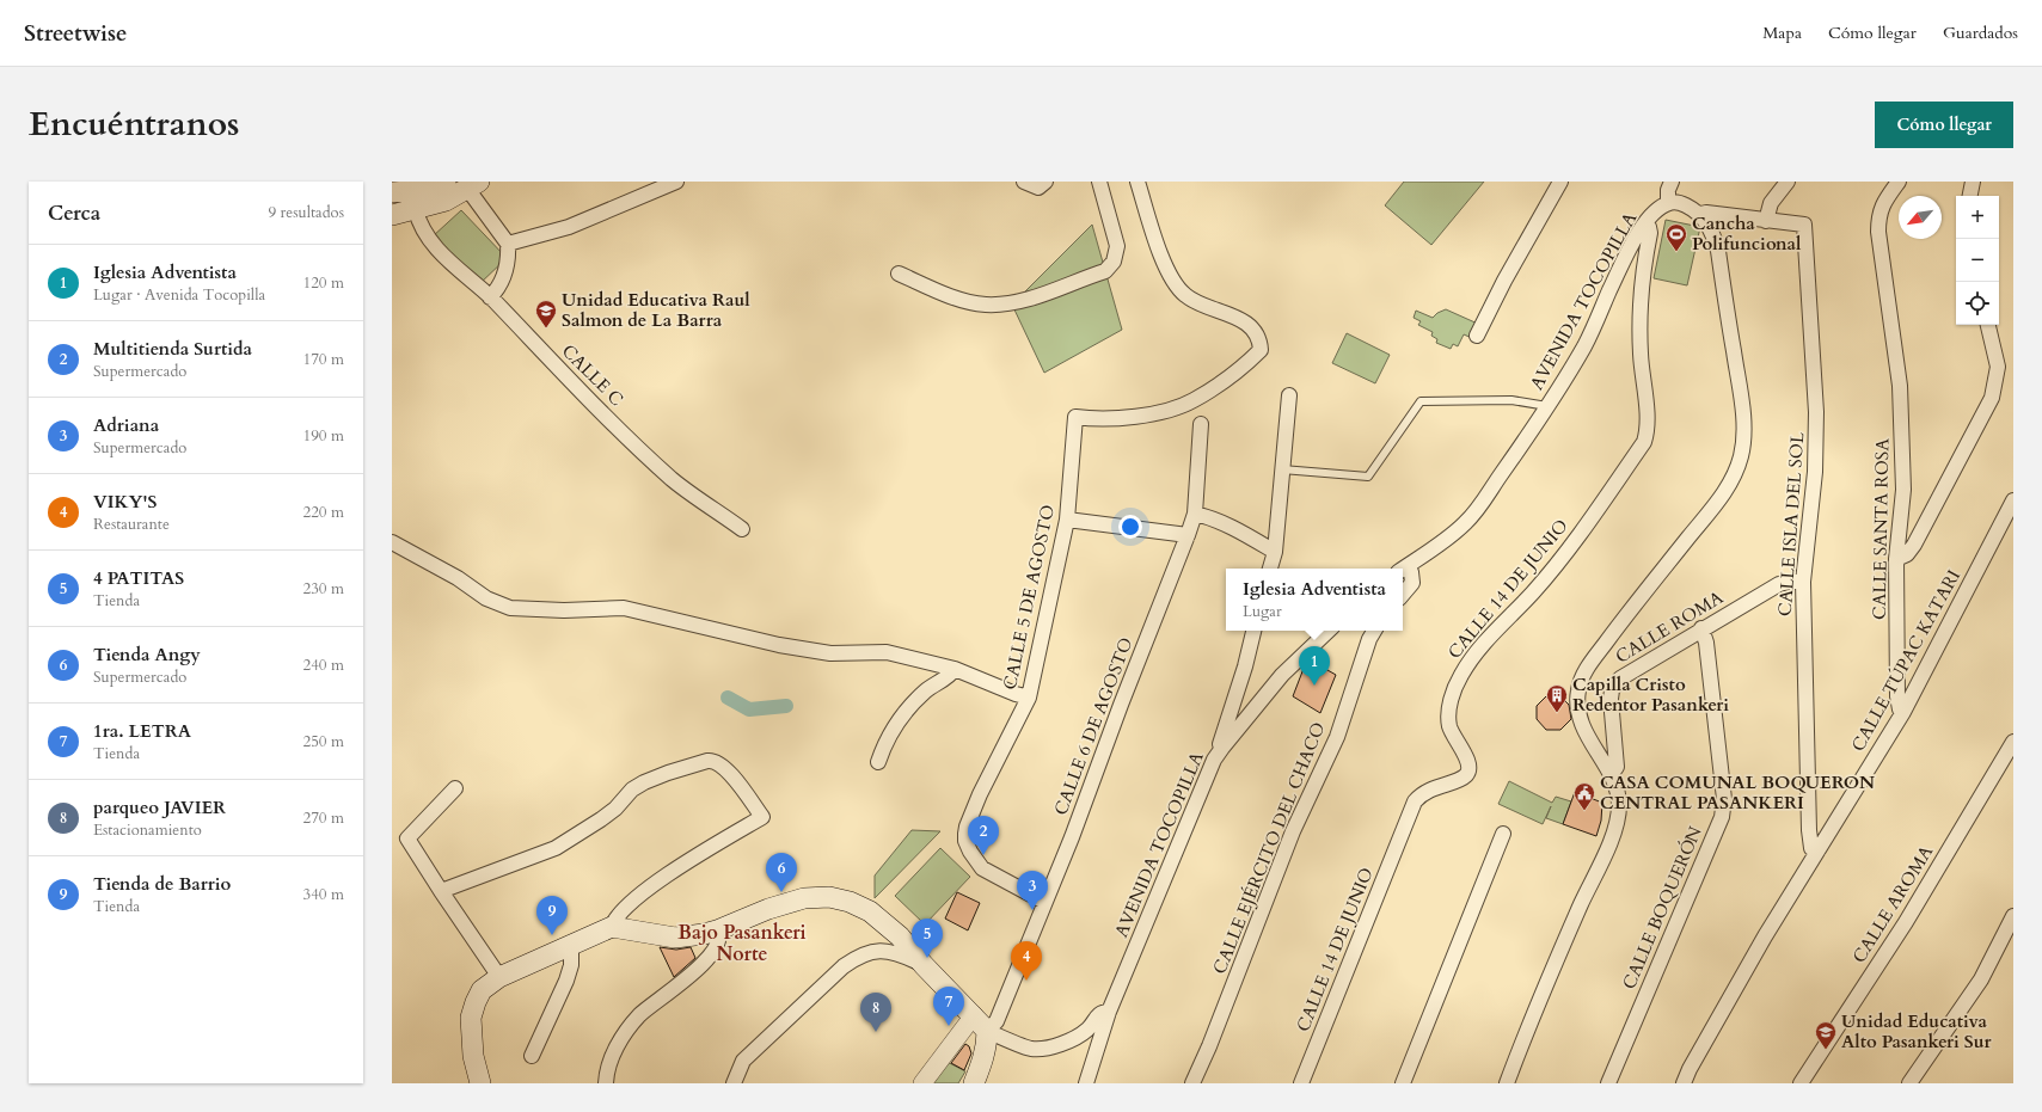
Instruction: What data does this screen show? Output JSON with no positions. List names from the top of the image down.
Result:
{
  "streets": {
    "street": [
      "AVENIDA TOCOPILLA",
      "CALLE C",
      "CALLE ISLA DEL SOL",
      "CALLE SANTA ROSA",
      "CALLE 14 DE JUNIO",
      "CALLE 5 DE AGOSTO",
      "CALLE ROMA",
      "CALLE TÚPAC KATARI",
      "CALLE 6 DE AGOSTO",
      "CALLE EJÉRCITO DEL CHACO",
      "CALLE AROMA",
      "CALLE BOQUERÓN"
    ]
  },
  "crossings": [
    ["AVENIDA TOCOPILLA", "CALLE 14 DE JUNIO"],
    ["CALLE ISLA DEL SOL", "CALLE ROMA"],
    ["CALLE ISLA DEL SOL", "CALLE TÚPAC KATARI"],
    ["CALLE SANTA ROSA", "CALLE TÚPAC KATARI"],
    ["CALLE 5 DE AGOSTO", "CALLE 6 DE AGOSTO"],
    ["CALLE ROMA", "CALLE BOQUERÓN"]
  ],
  "districts": ["Bajo Pasankeri Norte"],
  "places": {
    "sports": ["Cancha Polifuncional"],
    "school or university": ["Unidad Educativa Raul Salmon de La Barra", "Unidad Educativa Alto Pasankeri Sur"],
    "building": ["Capilla Cristo Redentor Pasankeri"],
    "public building": ["CASA COMUNAL BOQUERON CENTRAL PASANKERI"]
  },
  "north": "bottom left",
  "page": {
    "header": "Streetwise",
    "nav": ["Mapa", "Cómo llegar", "Guardados"],
    "title": "Encuéntranos",
    "buttons": "Cómo llegar",
    "heading": ["Cerca", "9 resultados"],
    "map_buttons": ["+", "−"],
    "list": [
      {
        "mark": "1",
        "name": "Iglesia Adventista",
        "note": "Lugar · Avenida Tocopilla",
        "value": "120 m"
      },
      {
        "mark": "2",
        "name": "Multitienda Surtida",
        "note": "Supermercado",
        "value": "170 m"
      },
      {
        "mark": "3",
        "name": "Adriana",
        "note": "Supermercado",
        "value": "190 m"
      },
      {
        "mark": "4",
        "name": "VIKY'S",
        "note": "Restaurante",
        "value": "220 m"
      },
      {
        "mark": "5",
        "name": "4 PATITAS",
        "note": "Tienda",
        "value": "230 m"
      },
      {
        "mark": "6",
        "name": "Tienda Angy",
        "note": "Supermercado",
        "value": "240 m"
      },
      {
        "mark": "7",
        "name": "1ra. LETRA",
        "note": "Tienda",
        "value": "250 m"
      },
      {
        "mark": "8",
        "name": "parqueo JAVIER",
        "note": "Estacionamiento",
        "value": "270 m"
      },
      {
        "mark": "9",
        "name": "Tienda de Barrio",
        "note": "Tienda",
        "value": "340 m"
      }
    ],
    "popup": ["Iglesia Adventista", "Lugar"],
    "pins": [
      "1",
      "2",
      "6",
      "3",
      "9",
      "5",
      "4",
      "7",
      "8"
    ]
  }
}
